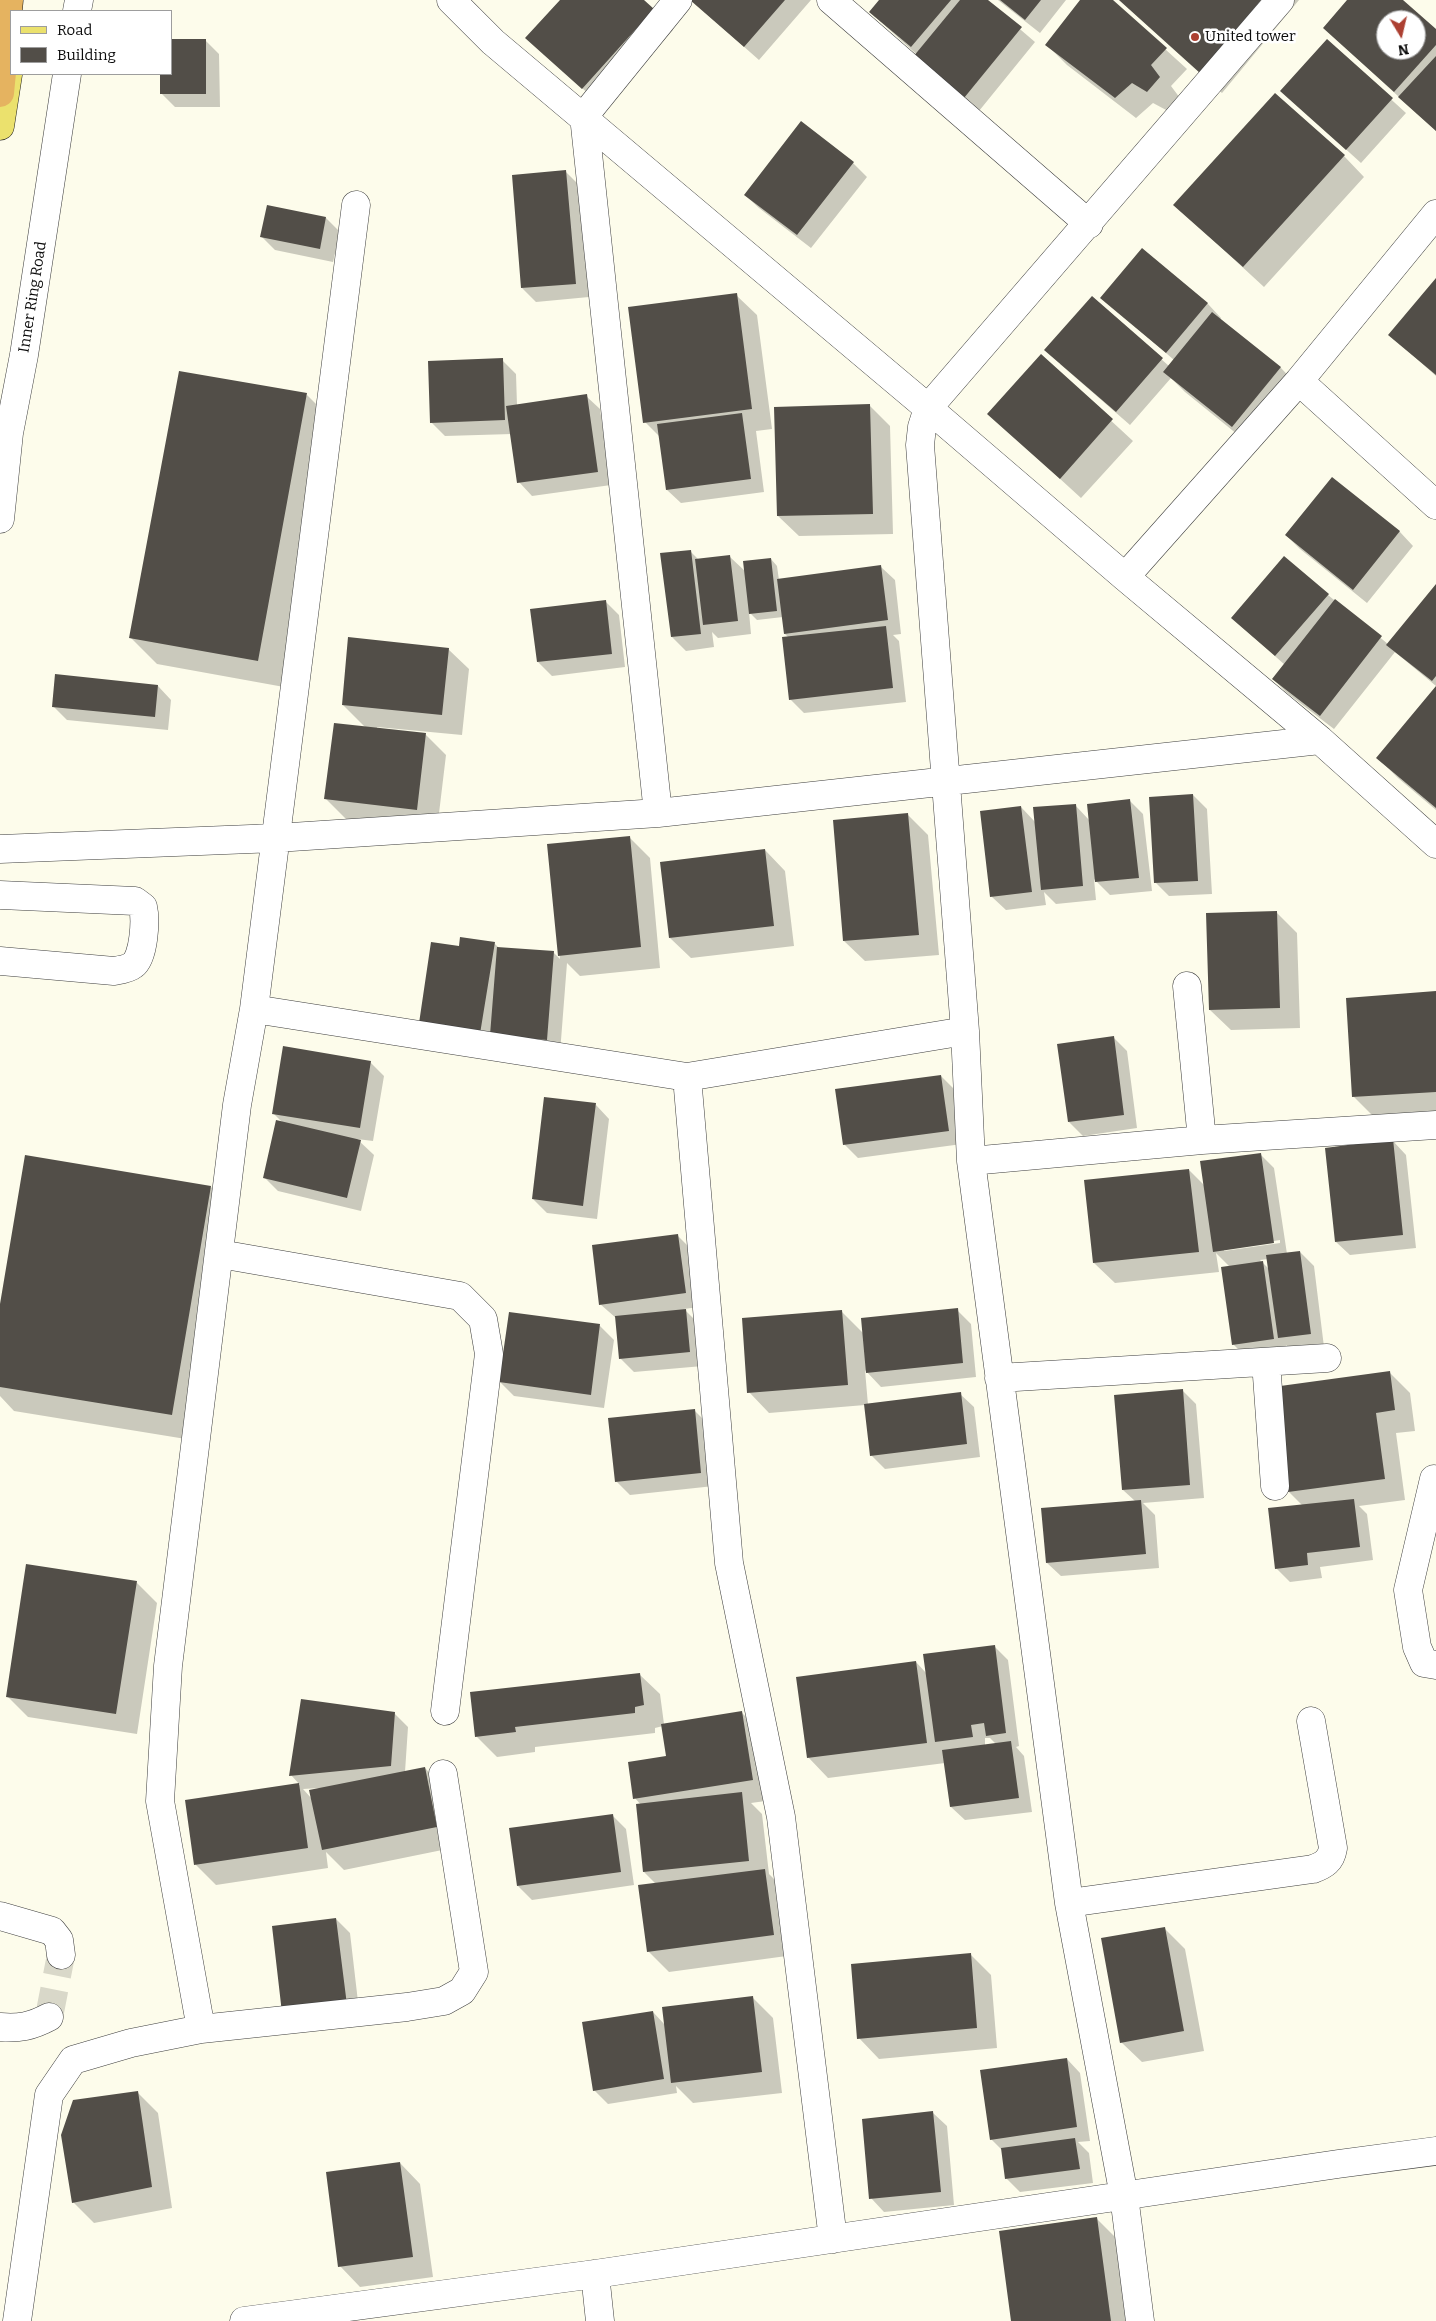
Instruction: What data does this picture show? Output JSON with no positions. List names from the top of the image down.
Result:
{
  "streets": {
    "street": ["Inner Ring Road"]
  },
  "places": ["United tower"],
  "legend": ["Road", "Building"],
  "north": "bottom"
}
